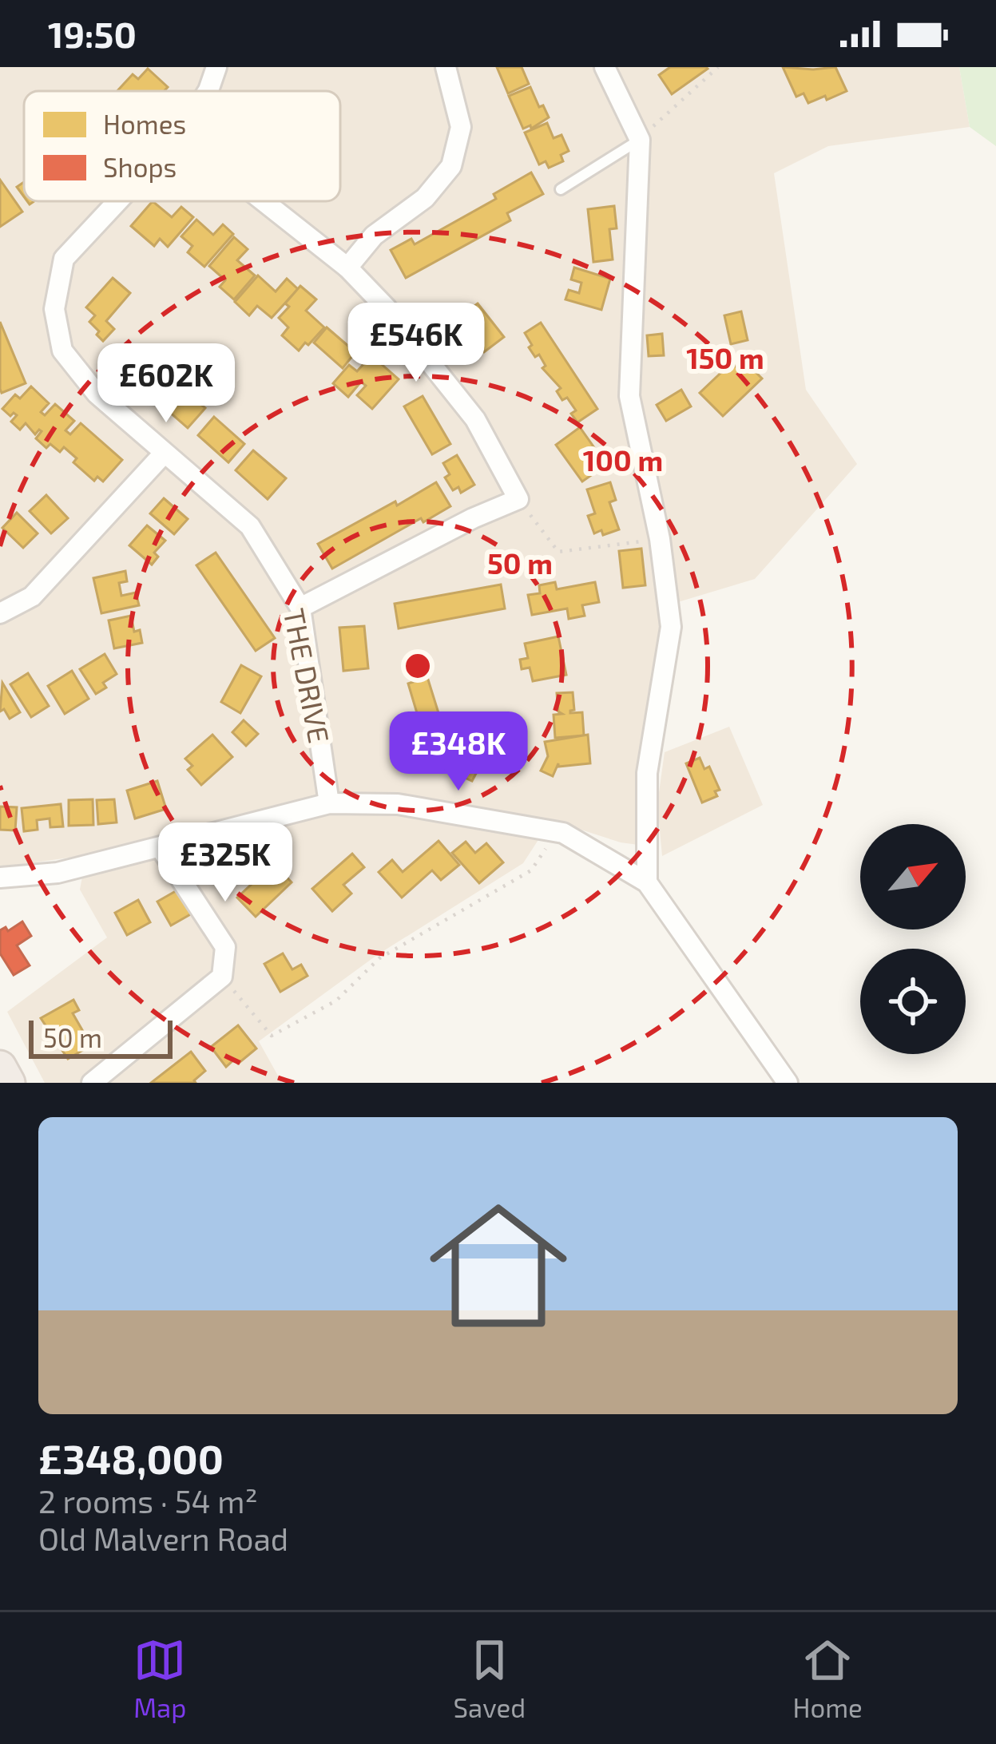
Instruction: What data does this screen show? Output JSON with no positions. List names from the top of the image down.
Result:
{
  "streets": {
    "street": ["THE DRIVE"]
  },
  "legend": ["Homes", "Shops"],
  "scale_bar": "50 m",
  "north": "top right",
  "page": {
    "status": "19:50",
    "price": [
      "£546K",
      "£602K",
      "£348K",
      "£325K"
    ],
    "scale": "50 m",
    "list": [
      {
        "name": "£348,000",
        "note": "2 rooms · 54 m² · Old Malvern Road"
      }
    ],
    "tabs": ["Map", "Saved", "Home"]
  },
  "rings": ["150 m", "100 m", "50 m"]
}
